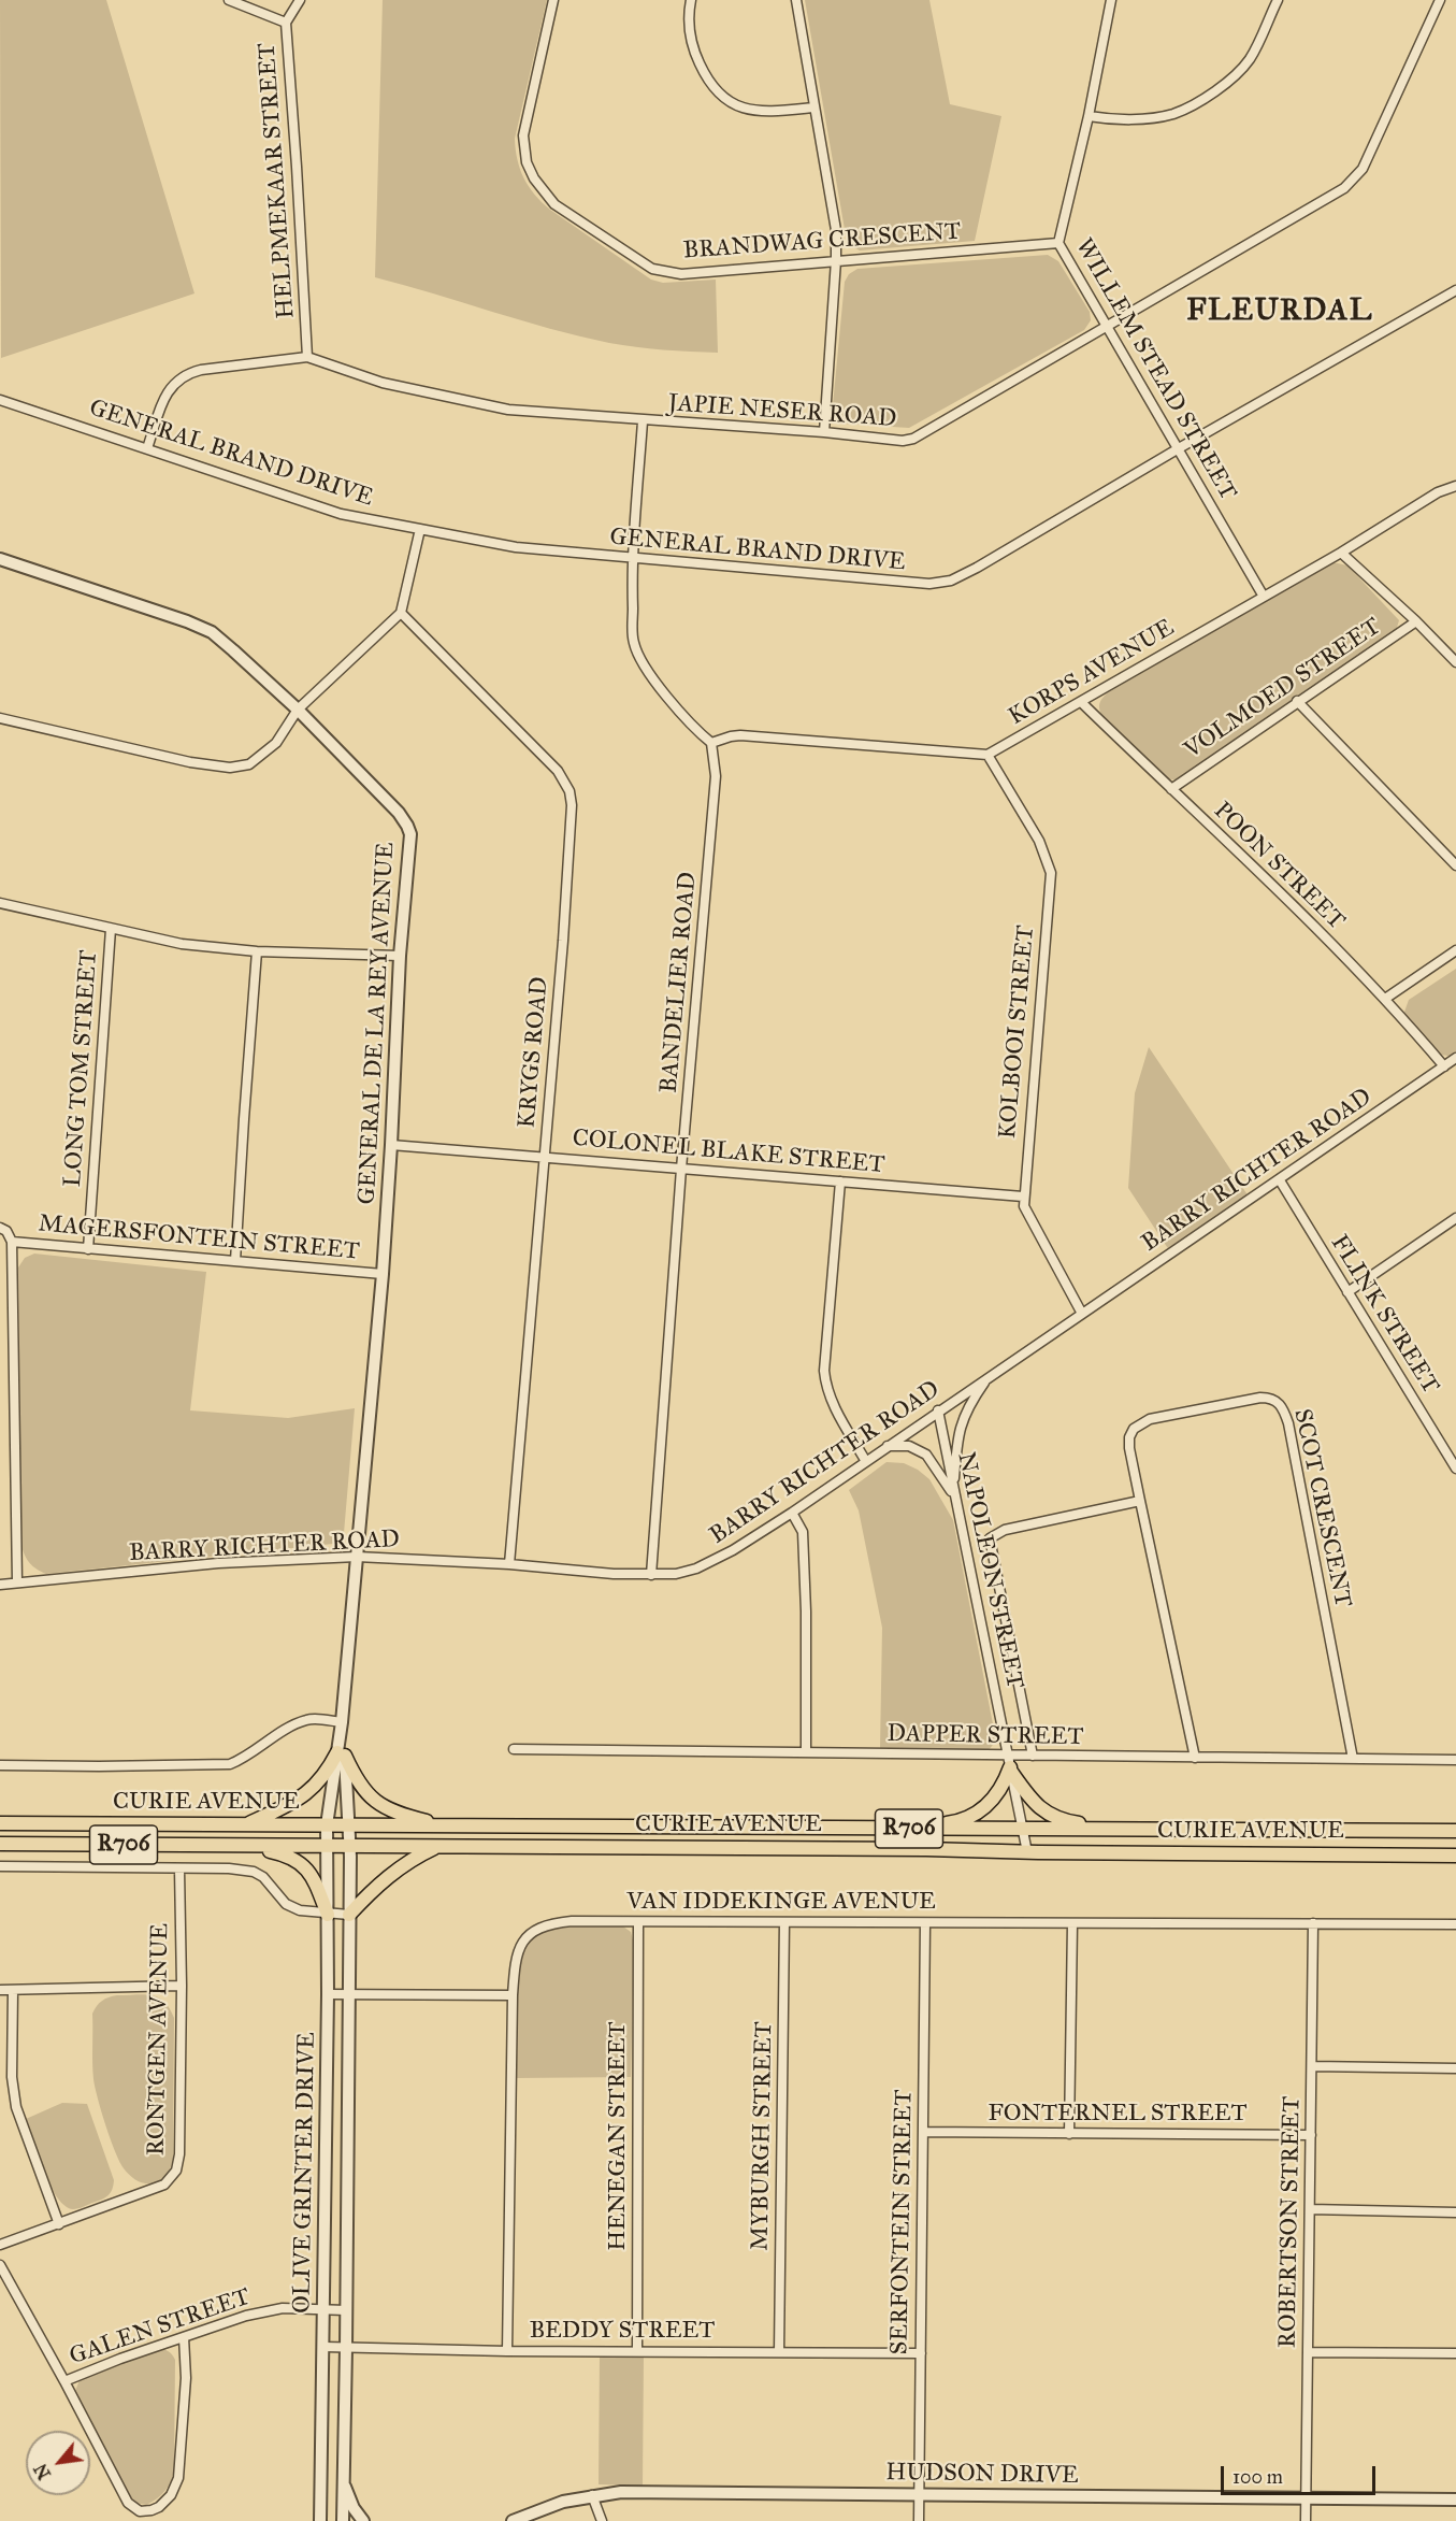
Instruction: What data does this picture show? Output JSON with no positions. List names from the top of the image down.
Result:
{
  "streets": {
    "main road": ["CURIE AVENUE", "R706"],
    "street": [
      "HELPMEKAAR STREET",
      "BRANDWAG CRESCENT",
      "WILLEM STEAD STREET",
      "JAPIE NESER ROAD",
      "GENERAL BRAND DRIVE",
      "KORPS AVENUE",
      "VOLMOED STREET",
      "POON STREET",
      "BANDELIER ROAD",
      "GENERAL DE LA REY AVENUE",
      "KOLBOOI STREET",
      "KRYGS ROAD",
      "LONG TOM STREET",
      "COLONEL BLAKE STREET",
      "BARRY RICHTER ROAD",
      "MAGERSFONTEIN STREET",
      "FLINK STREET",
      "SCOT CRESCENT",
      "NAPOLEON STREET",
      "DAPPER STREET",
      "VAN IDDEKINGE AVENUE",
      "RONTGEN AVENUE",
      "FONTERNEL STREET",
      "HENEGAN STREET",
      "MYBURGH STREET",
      "OLIVE GRINTER DRIVE",
      "SERFONTEIN STREET",
      "ROBERTSON STREET",
      "GALEN STREET",
      "BEDDY STREET",
      "HUDSON DRIVE"
    ]
  },
  "crossings": [
    ["HELPMEKAAR STREET", "JAPIE NESER ROAD"],
    ["BRANDWAG CRESCENT", "WILLEM STEAD STREET"],
    ["WILLEM STEAD STREET", "JAPIE NESER ROAD"],
    ["WILLEM STEAD STREET", "GENERAL BRAND DRIVE"],
    ["WILLEM STEAD STREET", "KORPS AVENUE"],
    ["JAPIE NESER ROAD", "GENERAL BRAND DRIVE"],
    ["KORPS AVENUE", "POON STREET"],
    ["KORPS AVENUE", "KOLBOOI STREET"],
    ["VOLMOED STREET", "POON STREET"],
    ["POON STREET", "BARRY RICHTER ROAD"],
    ["BANDELIER ROAD", "COLONEL BLAKE STREET"],
    ["BANDELIER ROAD", "BARRY RICHTER ROAD"],
    ["GENERAL DE LA REY AVENUE", "COLONEL BLAKE STREET"],
    ["GENERAL DE LA REY AVENUE", "BARRY RICHTER ROAD"],
    ["GENERAL DE LA REY AVENUE", "MAGERSFONTEIN STREET"],
    ["GENERAL DE LA REY AVENUE", "CURIE AVENUE"],
    ["GENERAL DE LA REY AVENUE", "OLIVE GRINTER DRIVE"],
    ["KOLBOOI STREET", "COLONEL BLAKE STREET"],
    ["KOLBOOI STREET", "BARRY RICHTER ROAD"],
    ["KRYGS ROAD", "COLONEL BLAKE STREET"],
    ["KRYGS ROAD", "BARRY RICHTER ROAD"],
    ["LONG TOM STREET", "MAGERSFONTEIN STREET"],
    ["BARRY RICHTER ROAD", "FLINK STREET"],
    ["BARRY RICHTER ROAD", "NAPOLEON STREET"],
    ["SCOT CRESCENT", "NAPOLEON STREET"],
    ["SCOT CRESCENT", "DAPPER STREET"],
    ["NAPOLEON STREET", "DAPPER STREET"],
    ["NAPOLEON STREET", "CURIE AVENUE"],
    ["CURIE AVENUE", "OLIVE GRINTER DRIVE"],
    ["VAN IDDEKINGE AVENUE", "HENEGAN STREET"],
    ["VAN IDDEKINGE AVENUE", "MYBURGH STREET"],
    ["VAN IDDEKINGE AVENUE", "SERFONTEIN STREET"],
    ["VAN IDDEKINGE AVENUE", "ROBERTSON STREET"],
    ["VAN IDDEKINGE AVENUE", "BEDDY STREET"],
    ["FONTERNEL STREET", "SERFONTEIN STREET"],
    ["FONTERNEL STREET", "ROBERTSON STREET"],
    ["HENEGAN STREET", "BEDDY STREET"],
    ["MYBURGH STREET", "BEDDY STREET"],
    ["OLIVE GRINTER DRIVE", "GALEN STREET"],
    ["OLIVE GRINTER DRIVE", "BEDDY STREET"],
    ["SERFONTEIN STREET", "BEDDY STREET"],
    ["SERFONTEIN STREET", "HUDSON DRIVE"],
    ["ROBERTSON STREET", "HUDSON DRIVE"]
  ],
  "districts": ["FLEURDAL"],
  "scale_bar": "100 m",
  "north": "bottom left"
}
